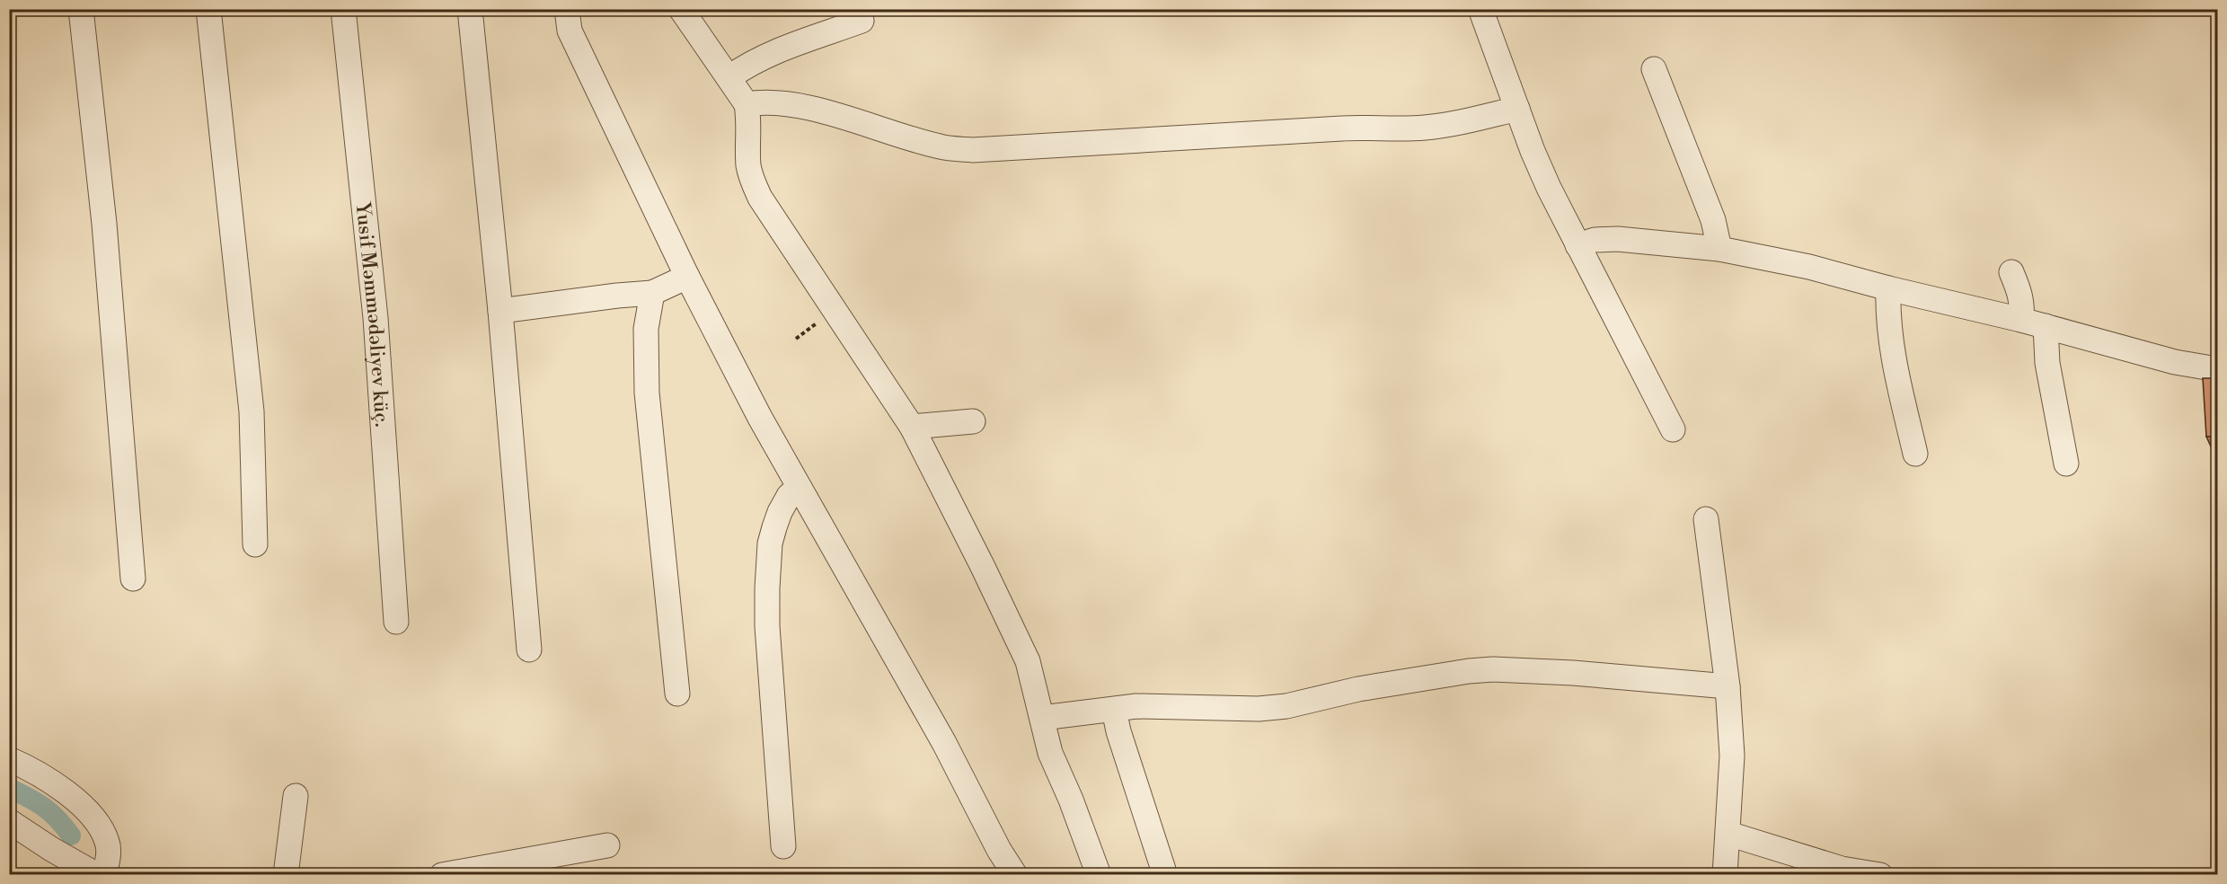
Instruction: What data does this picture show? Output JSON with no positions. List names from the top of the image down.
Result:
{
  "streets": {
    "street": ["Yusif Məmmədəliyev küç."]
  }
}
